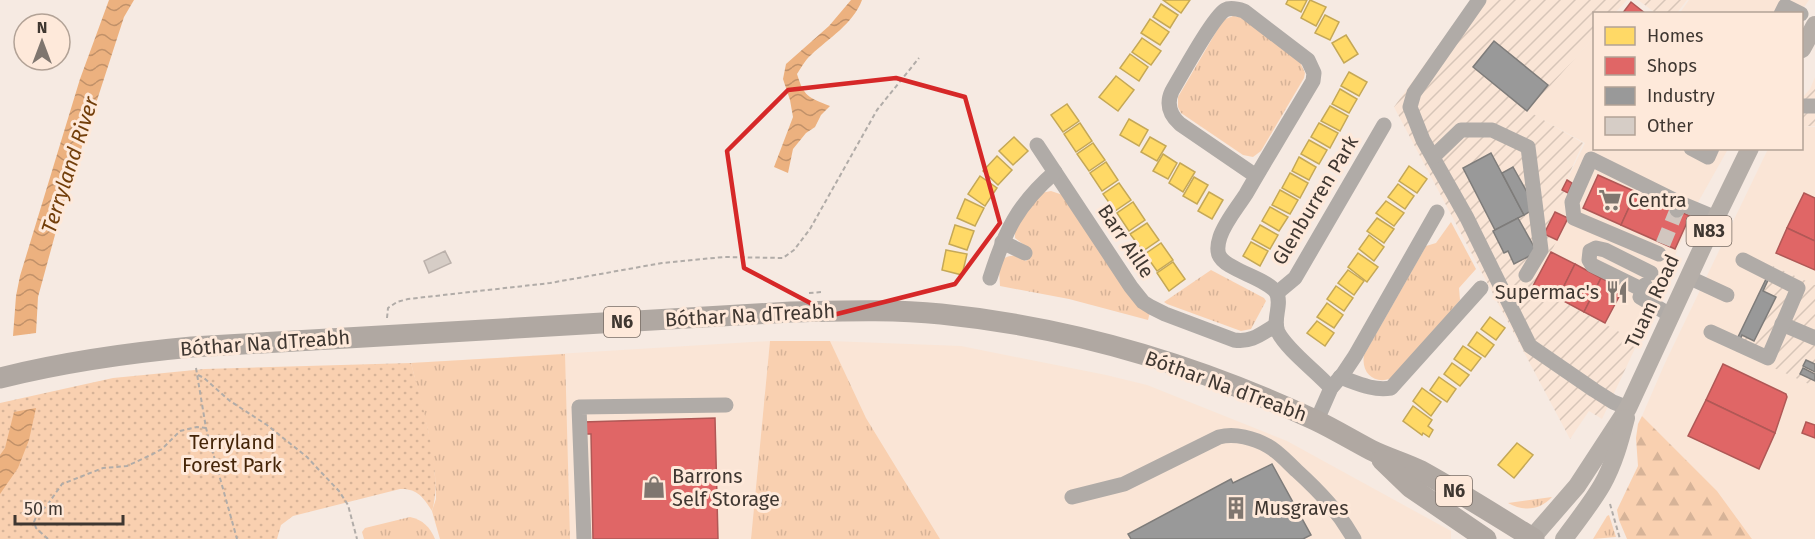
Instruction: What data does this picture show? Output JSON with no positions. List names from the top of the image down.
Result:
{
  "streets": {
    "highway": ["Bóthar Na dTreabh", "N6"],
    "main road": ["N83", "Tuam Road"],
    "street": ["Glenburren Park", "Barr Aille"]
  },
  "crossings": [
    ["Glenburren Park", "Barr Aille"],
    ["Tuam Road", "Bóthar Na dTreabh"]
  ],
  "water": ["Terryland River"],
  "parks": ["Terryland Forest Park"],
  "places": {
    "supermarket": ["Centra"],
    "restaurant": ["Supermac's"],
    "shop": ["Barrons Self Storage"],
    "building": ["Musgraves"]
  },
  "legend": [
    "Homes",
    "Shops",
    "Industry",
    "Other"
  ],
  "scale_bar": "50 m",
  "north": "top"
}
